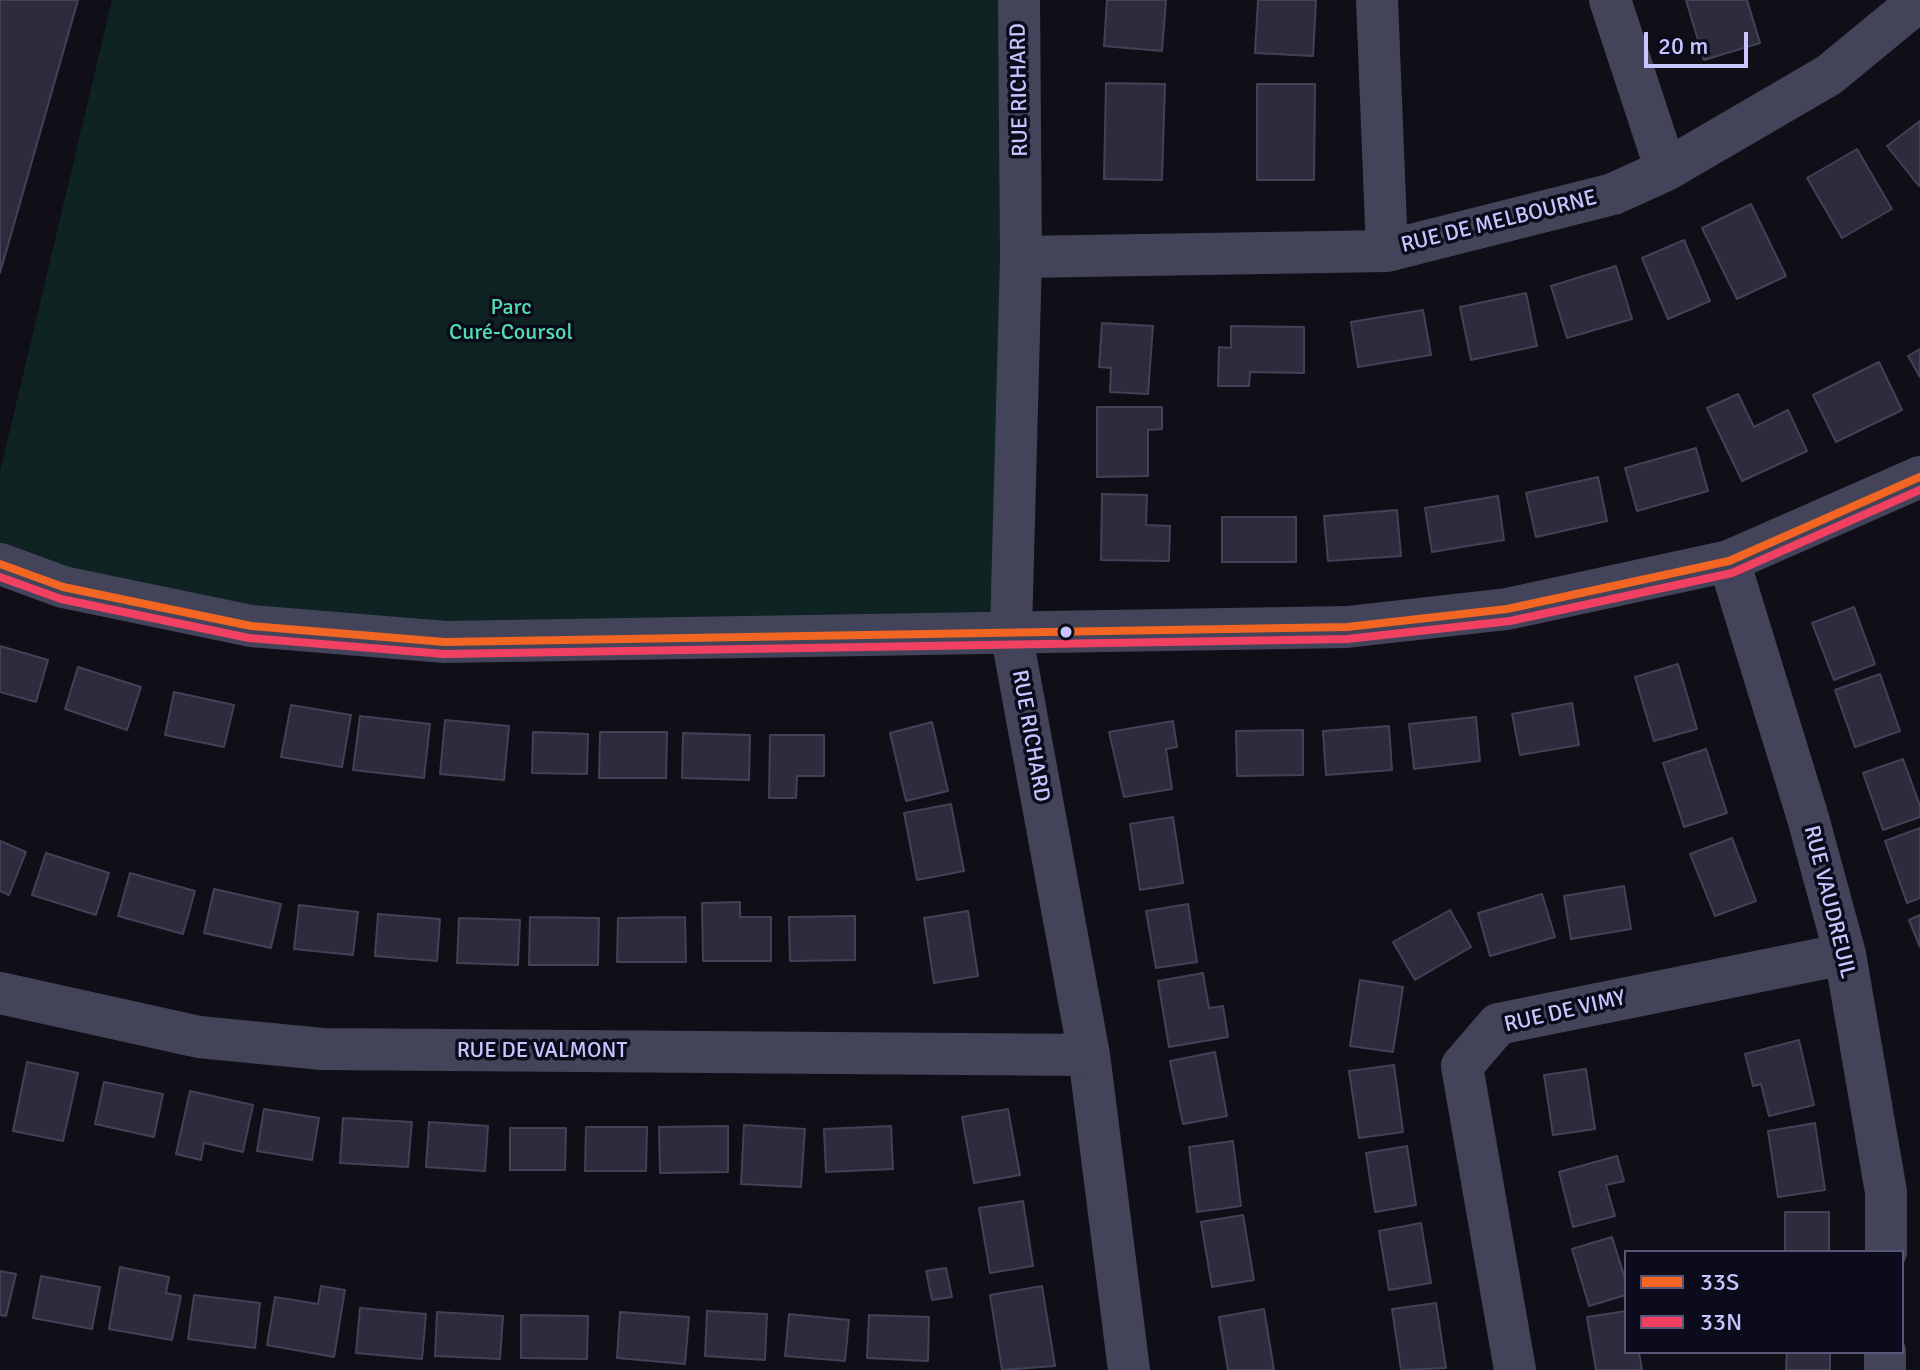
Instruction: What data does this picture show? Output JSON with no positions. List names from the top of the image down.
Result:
{
  "streets": {
    "street": [
      "RUE RICHARD",
      "RUE DE MELBOURNE",
      "RUE VAUDREUIL",
      "RUE DE VIMY",
      "RUE DE VALMONT"
    ]
  },
  "crossings": [
    ["RUE RICHARD", "RUE DE MELBOURNE"],
    ["RUE RICHARD", "RUE DE VALMONT"],
    ["RUE VAUDREUIL", "RUE DE VIMY"]
  ],
  "parks": ["Parc Curé-Coursol"],
  "lines": ["transit line 33S", "transit line 33N"],
  "legend": ["33S", "33N"],
  "scale_bar": "20 m"
}
